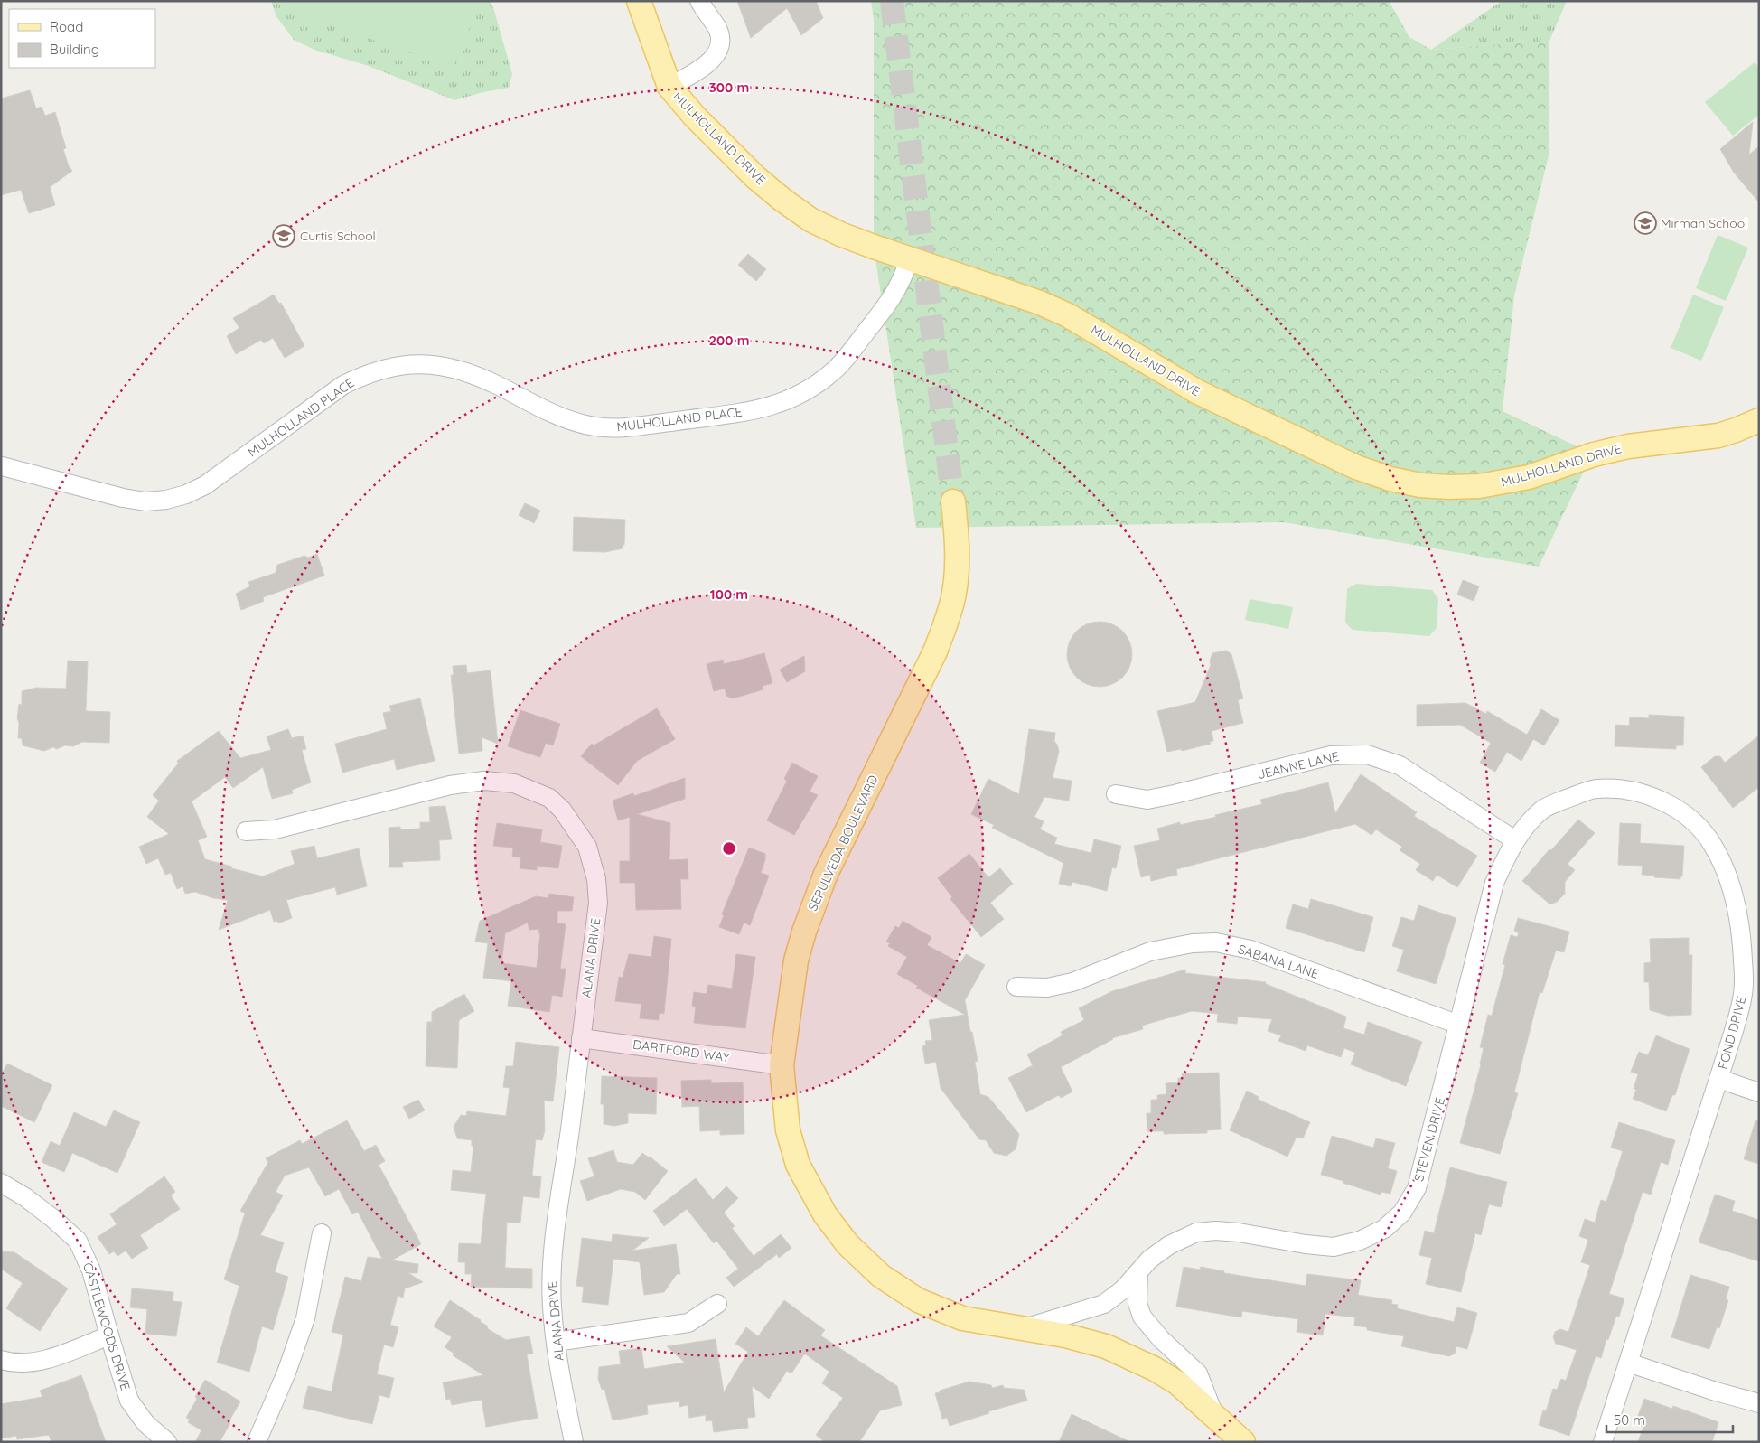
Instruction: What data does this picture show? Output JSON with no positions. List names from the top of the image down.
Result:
{
  "streets": {
    "main road": ["MULHOLLAND DRIVE", "SEPULVEDA BOULEVARD"],
    "street": [
      "MULHOLLAND PLACE",
      "JEANNE LANE",
      "ALANA DRIVE",
      "SABANA LANE",
      "FOND DRIVE",
      "DARTFORD WAY",
      "STEVEN DRIVE",
      "CASTLEWOODS DRIVE"
    ]
  },
  "crossings": [
    ["MULHOLLAND DRIVE", "MULHOLLAND PLACE"],
    ["JEANNE LANE", "FOND DRIVE"],
    ["JEANNE LANE", "STEVEN DRIVE"],
    ["SEPULVEDA BOULEVARD", "DARTFORD WAY"],
    ["SEPULVEDA BOULEVARD", "STEVEN DRIVE"],
    ["ALANA DRIVE", "DARTFORD WAY"],
    ["SABANA LANE", "STEVEN DRIVE"],
    ["FOND DRIVE", "STEVEN DRIVE"]
  ],
  "places": {
    "school or university": ["Mirman School", "Curtis School"]
  },
  "legend": ["Road", "Building"],
  "scale_bar": "50 m",
  "rings": ["300 m", "200 m", "100 m"]
}
